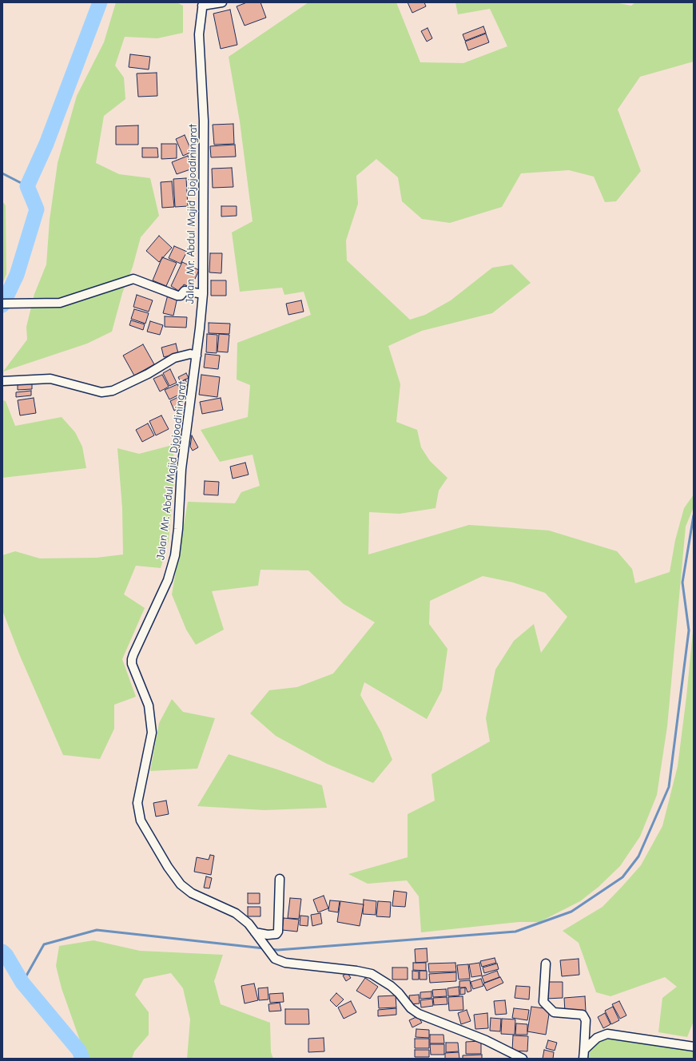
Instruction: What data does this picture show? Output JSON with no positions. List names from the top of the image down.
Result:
{
  "streets": {
    "street": ["Jalan Mr. Abdul Majid Djojoadiningrat"]
  }
}
